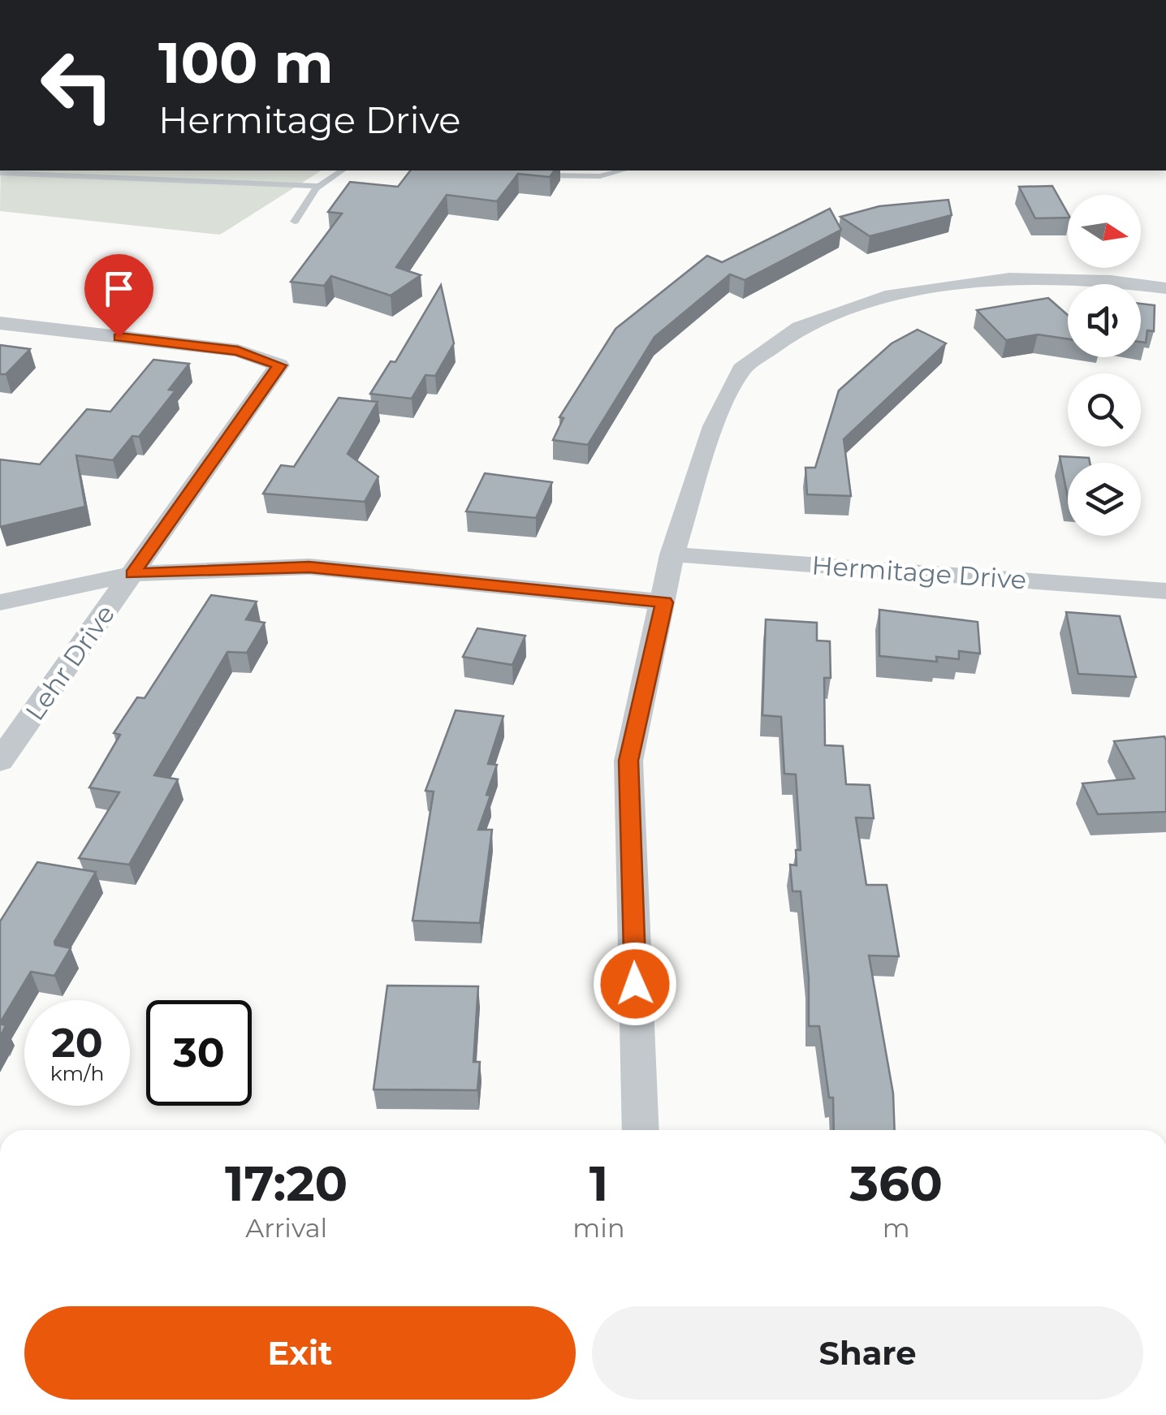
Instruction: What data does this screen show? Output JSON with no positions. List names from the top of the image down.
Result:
{
  "streets": {
    "street": ["Hermitage Drive", "Lehr Drive"]
  },
  "north": "right",
  "page": {
    "turn": ["100 m", "Hermitage Drive"],
    "speed": "20 km/h",
    "limit": "30",
    "eta": [
      "17:20",
      "Arrival",
      "1",
      "min",
      "360",
      "m"
    ],
    "buttons": ["Exit", "Share"]
  }
}
